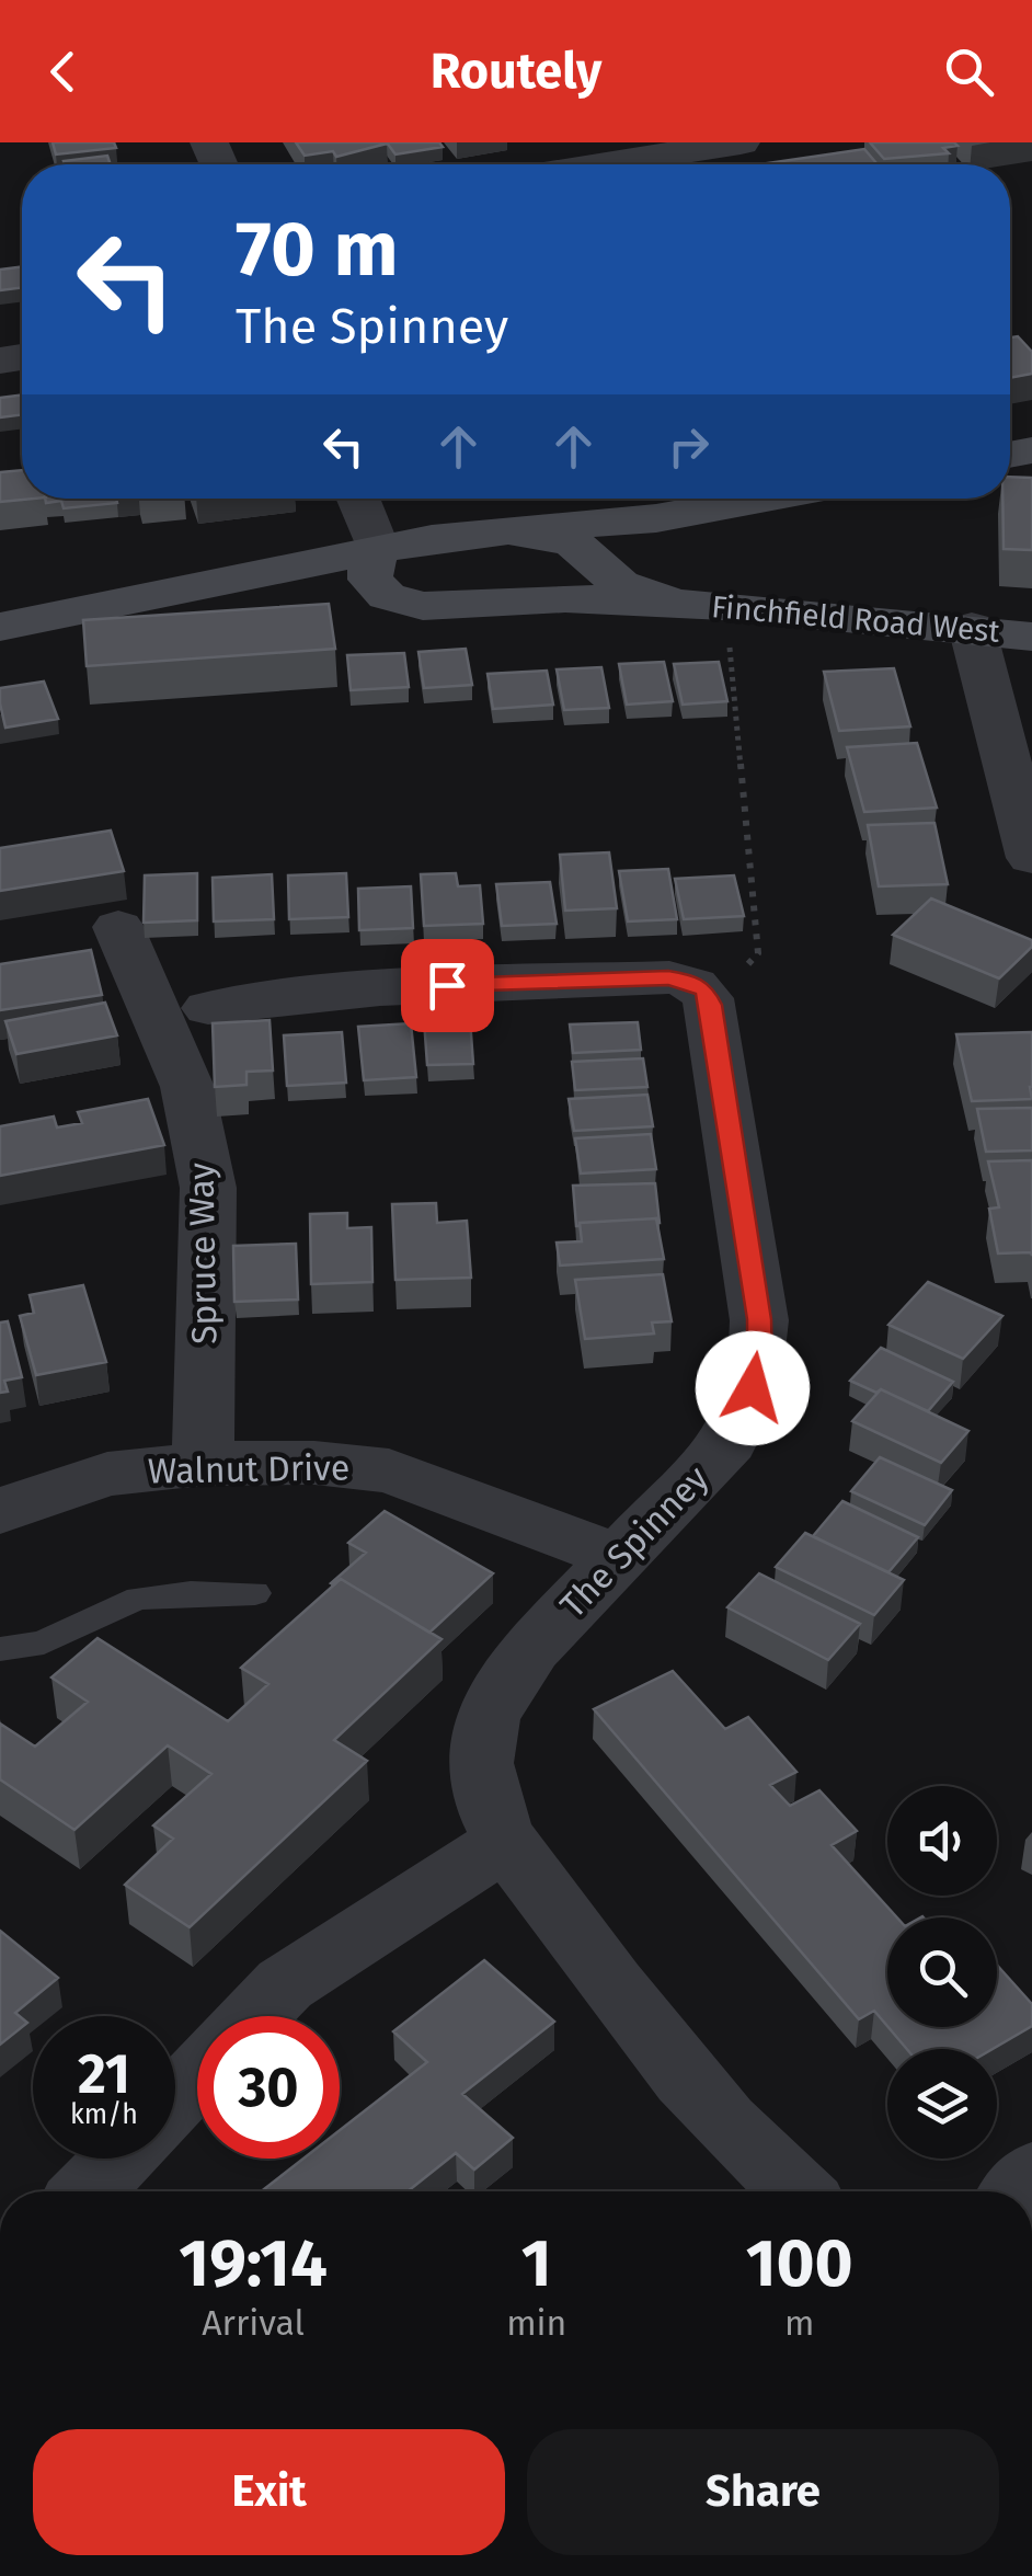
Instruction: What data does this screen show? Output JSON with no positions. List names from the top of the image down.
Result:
{
  "streets": {
    "main road": ["Finchfield Road West"],
    "street": ["Spruce Way", "Walnut Drive", "The Spinney"]
  },
  "crossings": [
    ["Spruce Way", "Walnut Drive"],
    ["Walnut Drive", "The Spinney"]
  ],
  "page": {
    "header": "Routely",
    "turn": ["70 m", "The Spinney"],
    "speed": "21 km/h",
    "limit": "30",
    "eta": [
      "19:14",
      "Arrival",
      "1",
      "min",
      "100",
      "m"
    ],
    "buttons": ["Exit", "Share"]
  }
}
